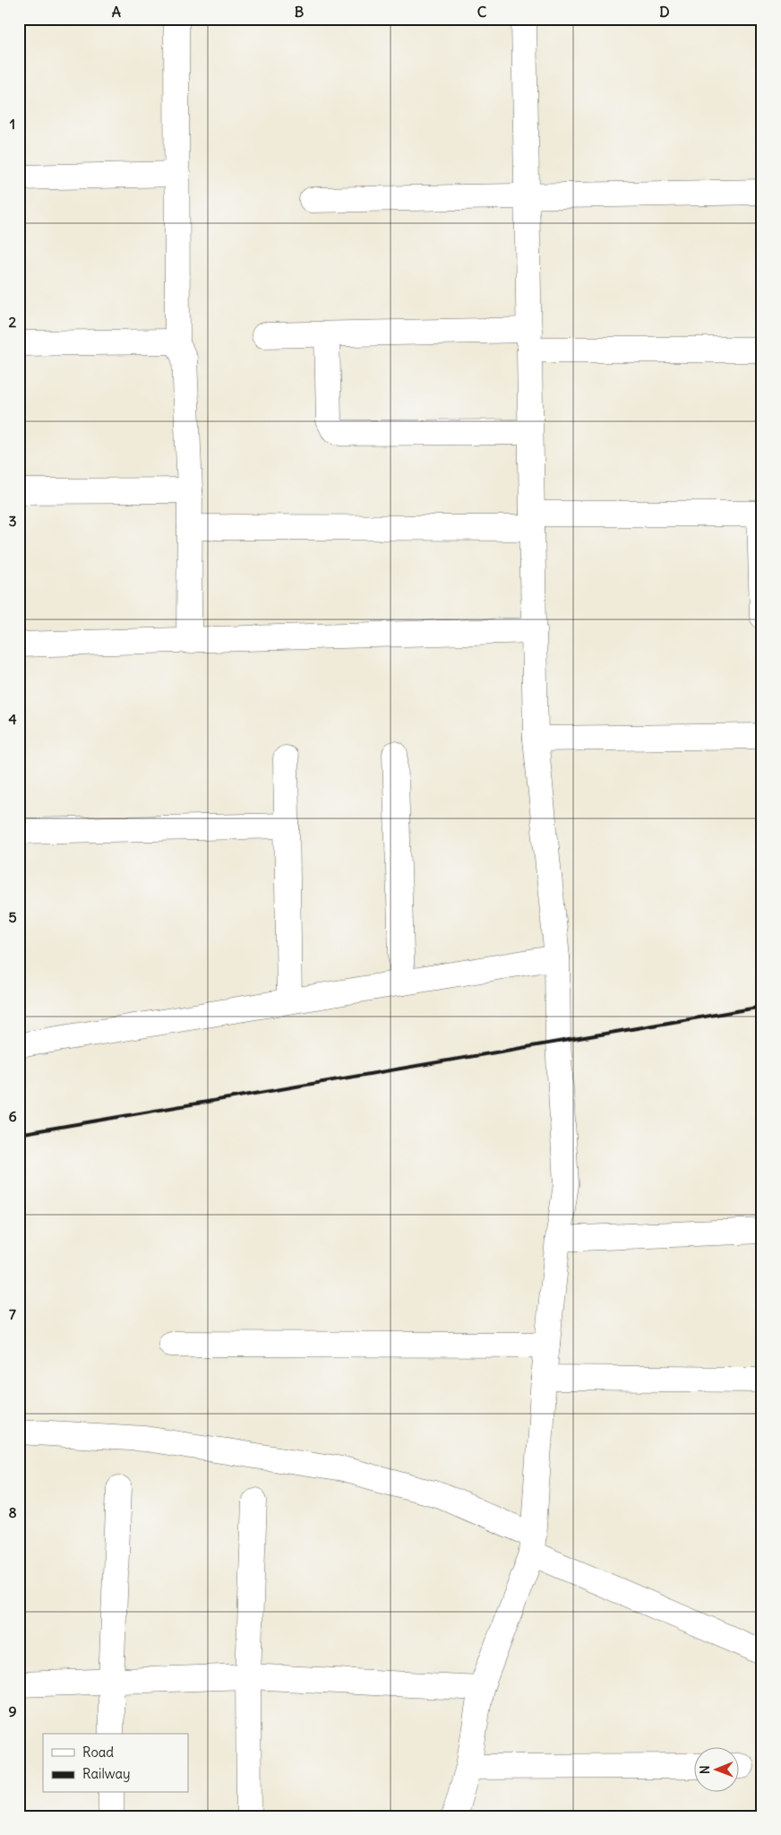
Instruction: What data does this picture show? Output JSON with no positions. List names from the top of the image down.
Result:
{
  "legend": ["Road", "Railway"],
  "north": "left",
  "grid": {
    "columns": [
      "A",
      "B",
      "C",
      "D"
    ],
    "rows": [
      "1",
      "2",
      "3",
      "4",
      "5",
      "6",
      "7",
      "8",
      "9"
    ]
  }
}
